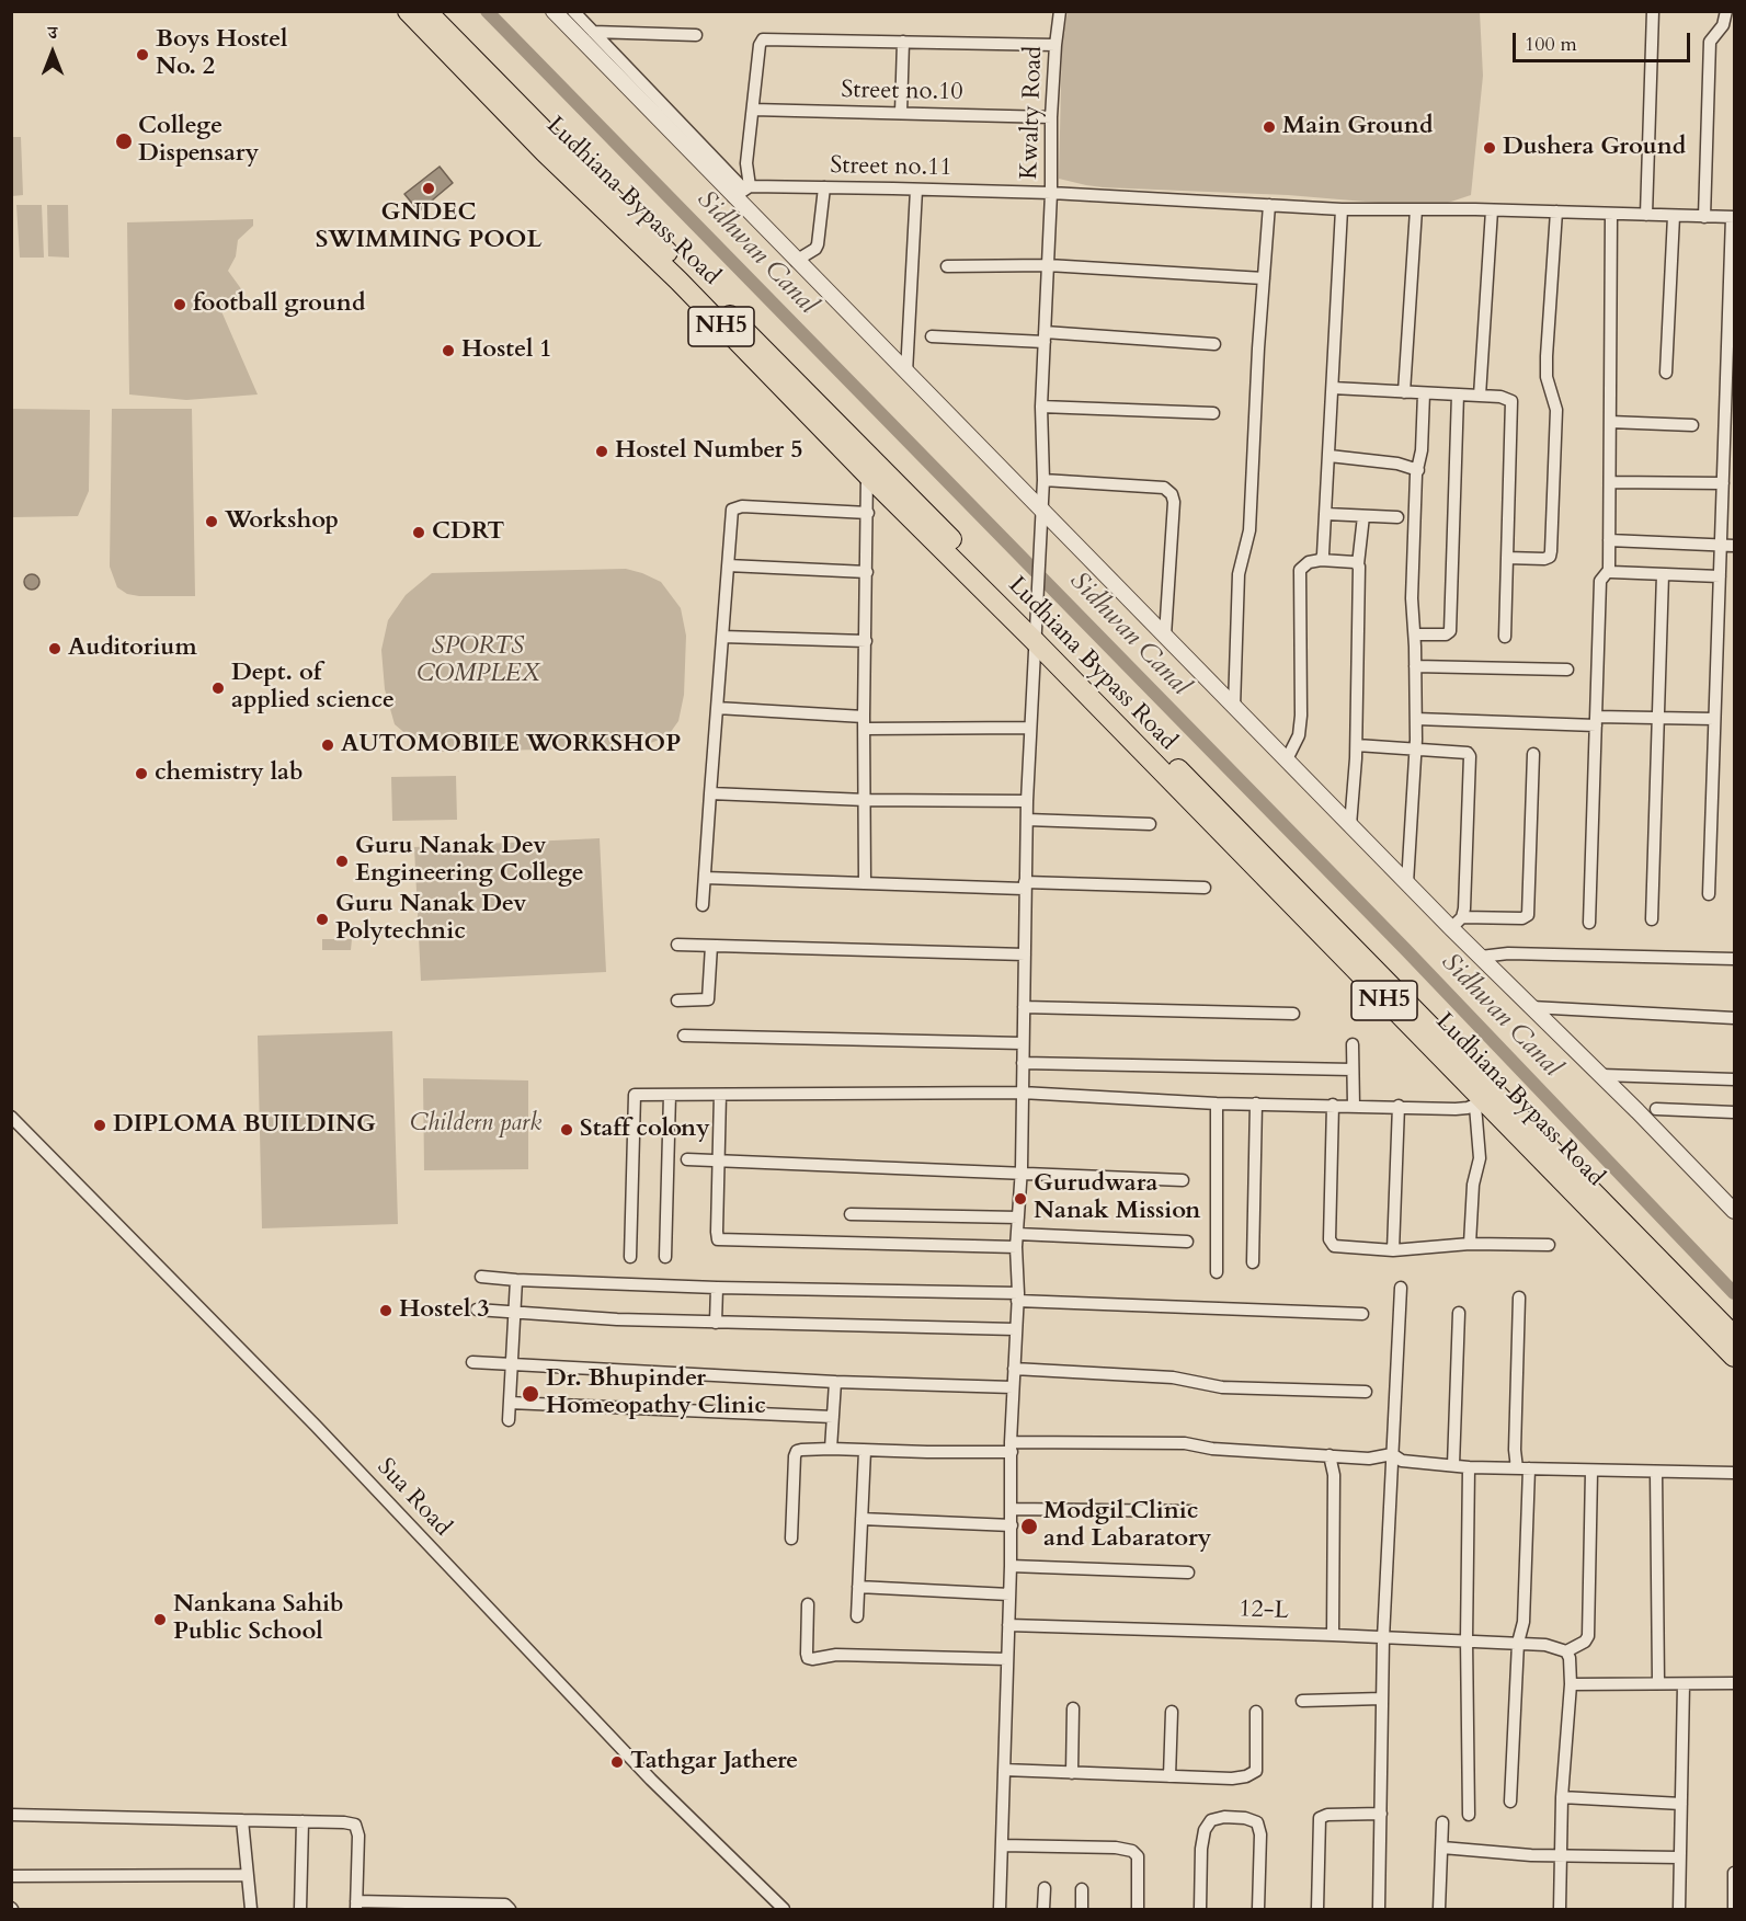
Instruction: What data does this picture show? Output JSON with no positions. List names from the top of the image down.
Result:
{
  "streets": {
    "highway": ["Ludhiana Bypass Road", "NH5"],
    "street": [
      "Street no.10",
      "Kwalty Road",
      "Street no.11",
      "Sua Road",
      "12-L"
    ]
  },
  "crossings": [
    ["Street no.10", "Kwalty Road"],
    ["Kwalty Road", "Street no.11"],
    ["Kwalty Road", "Ludhiana Bypass Road"],
    ["Kwalty Road", "12-L"]
  ],
  "water": ["Sidhwan Canal"],
  "parks": ["SPORTS COMPLEX", "Childern park"],
  "places": [
    "Boys Hostel No. 2",
    "Main Ground",
    "College Dispensary",
    "Dushera Ground",
    "GNDEC SWIMMING POOL",
    "football ground",
    "Hostel 1",
    "Hostel Number 5",
    "Workshop",
    "CDRT",
    "Auditorium",
    "Dept. of applied science",
    "AUTOMOBILE WORKSHOP",
    "chemistry lab",
    "Guru Nanak Dev Engineering College",
    "Guru Nanak Dev Polytechnic",
    "DIPLOMA BUILDING",
    "Staff colony",
    "Gurudwara Nanak Mission",
    "Hostel 3",
    "Dr. Bhupinder Homeopathy Clinic",
    "Modgil Clinic and Labaratory",
    "Nankana Sahib Public School",
    "Tathgar Jathere"
  ],
  "scale_bar": "100 m",
  "north": "top"
}
